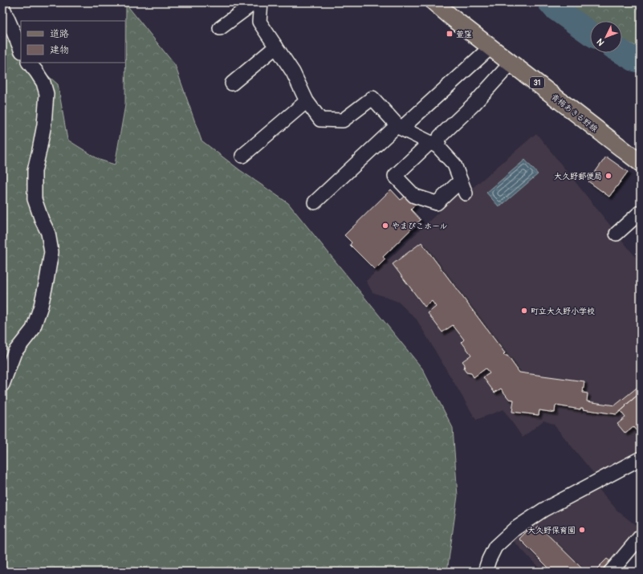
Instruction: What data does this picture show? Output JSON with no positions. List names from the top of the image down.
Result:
{
  "streets": {
    "main road": ["31", "青梅あきる野線"]
  },
  "places": {
    "transit": ["萱窪"],
    "other": [
      "大久野郵便局",
      "やまびこホール",
      "町立大久野小学校",
      "大久野保育園"
    ]
  },
  "legend": ["道路", "建物"],
  "north": "bottom left"
}
